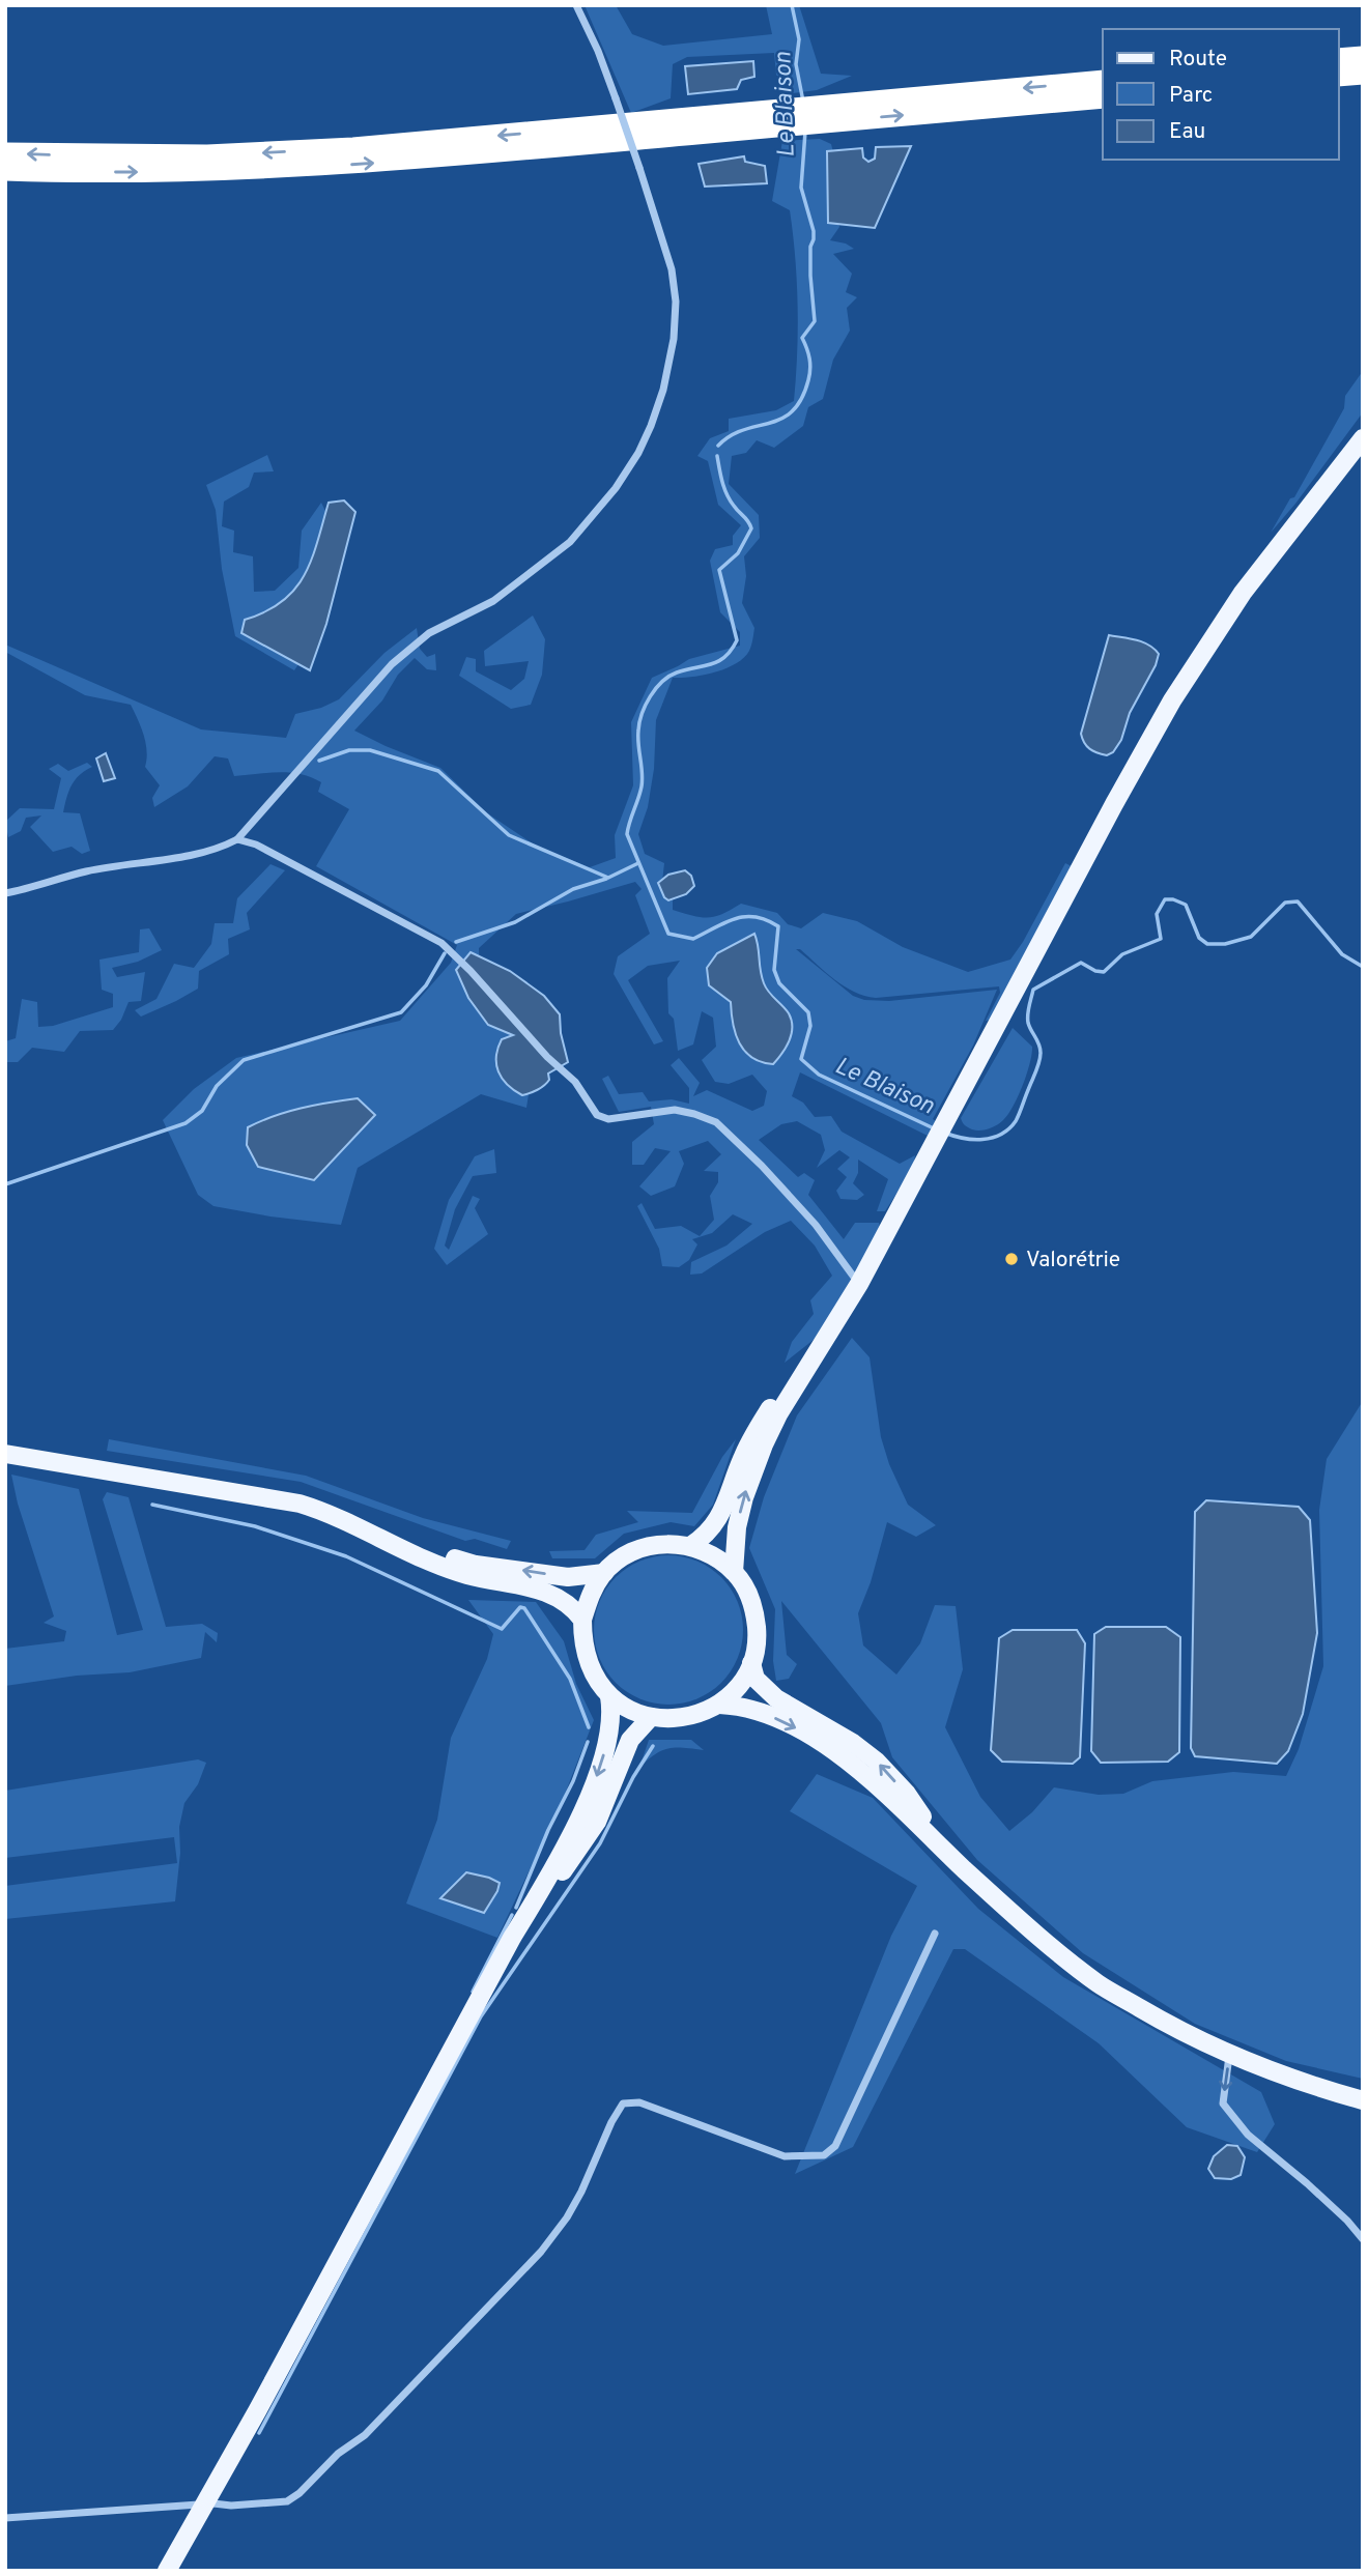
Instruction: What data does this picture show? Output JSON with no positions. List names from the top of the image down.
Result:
{
  "water": ["Le Blaison"],
  "places": ["Valorétrie"],
  "legend": ["Route", "Parc", "Eau"]
}
